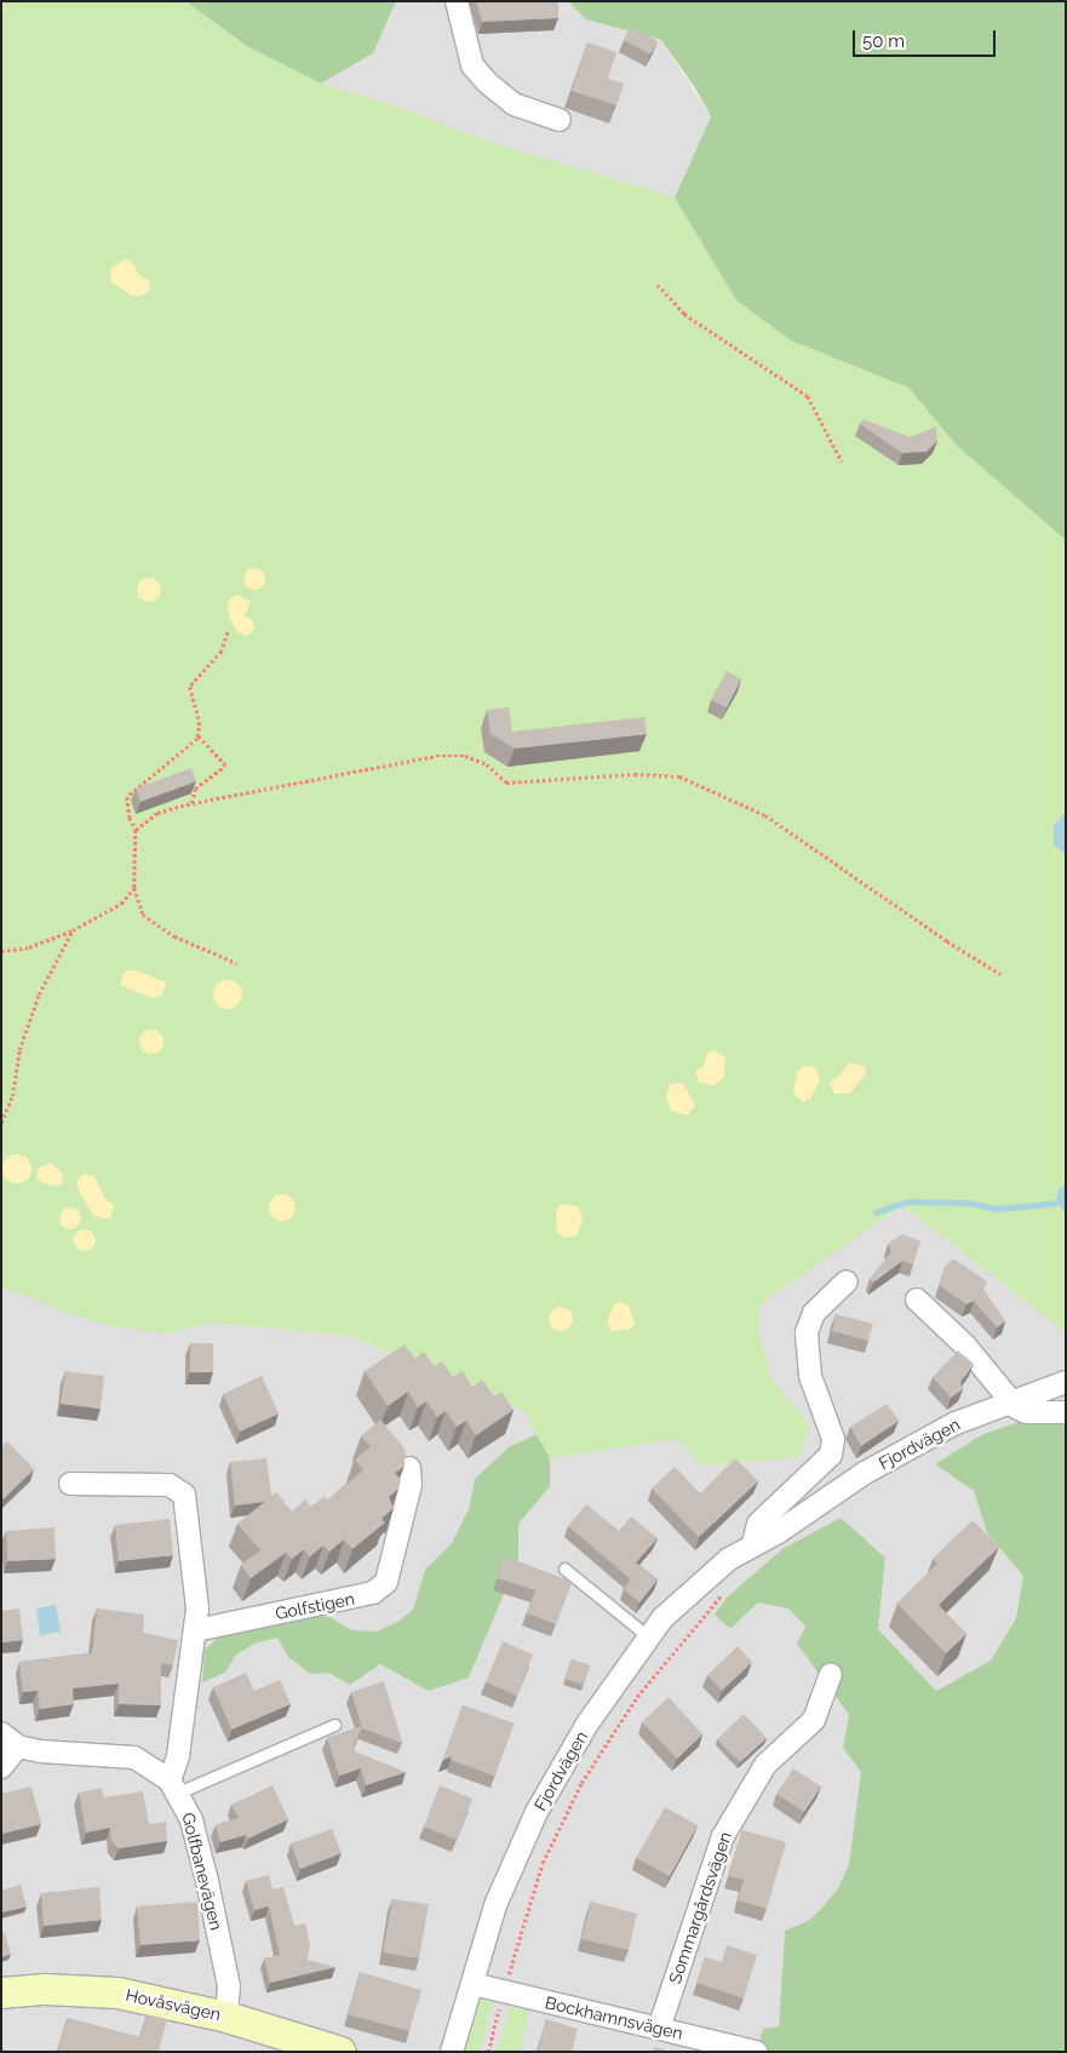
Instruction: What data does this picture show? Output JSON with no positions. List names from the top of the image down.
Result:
{
  "streets": {
    "street": [
      "Fjordvägen",
      "Golfstigen",
      "Golfbanevägen",
      "Sommargårdsvägen",
      "Hovåsvägen",
      "Bockhamnsvägen"
    ]
  },
  "crossings": [
    ["Fjordvägen", "Bockhamnsvägen"],
    ["Golfbanevägen", "Hovåsvägen"],
    ["Sommargårdsvägen", "Bockhamnsvägen"]
  ],
  "scale_bar": "50 m"
}
